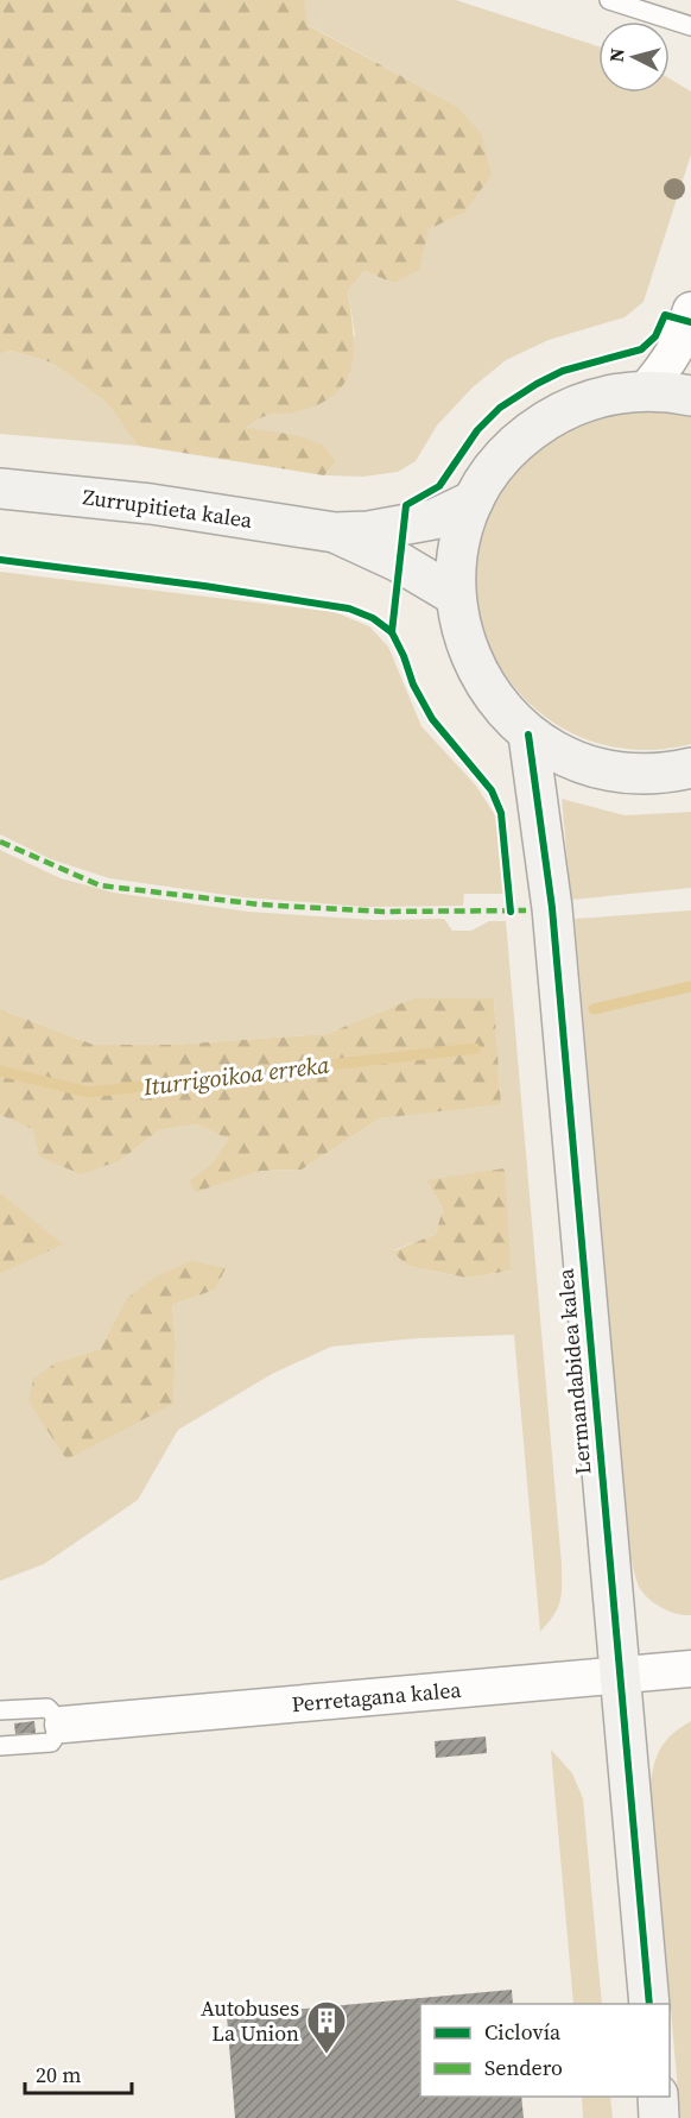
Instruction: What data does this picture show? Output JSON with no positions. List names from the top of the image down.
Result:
{
  "streets": {
    "street": ["Zurrupitieta kalea", "Lermandabidea kalea", "Perretagana kalea"]
  },
  "crossings": [
    ["Lermandabidea kalea", "Perretagana kalea"]
  ],
  "water": ["Iturrigoikoa erreka"],
  "places": {
    "building": ["Autobuses La Union"]
  },
  "legend": ["Ciclovía", "Sendero"],
  "scale_bar": "20 m",
  "north": "left"
}
